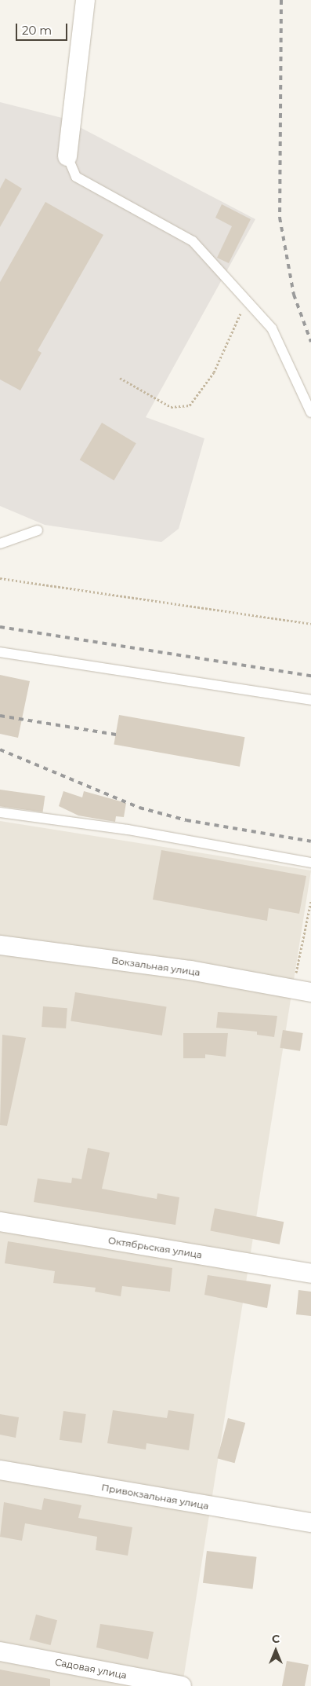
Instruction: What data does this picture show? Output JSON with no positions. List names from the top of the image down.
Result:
{
  "streets": {
    "street": [
      "Вокзальная улица",
      "Октябрьская улица",
      "Привокзальная улица",
      "Садовая улица"
    ]
  },
  "scale_bar": "20 m",
  "north": "top"
}
